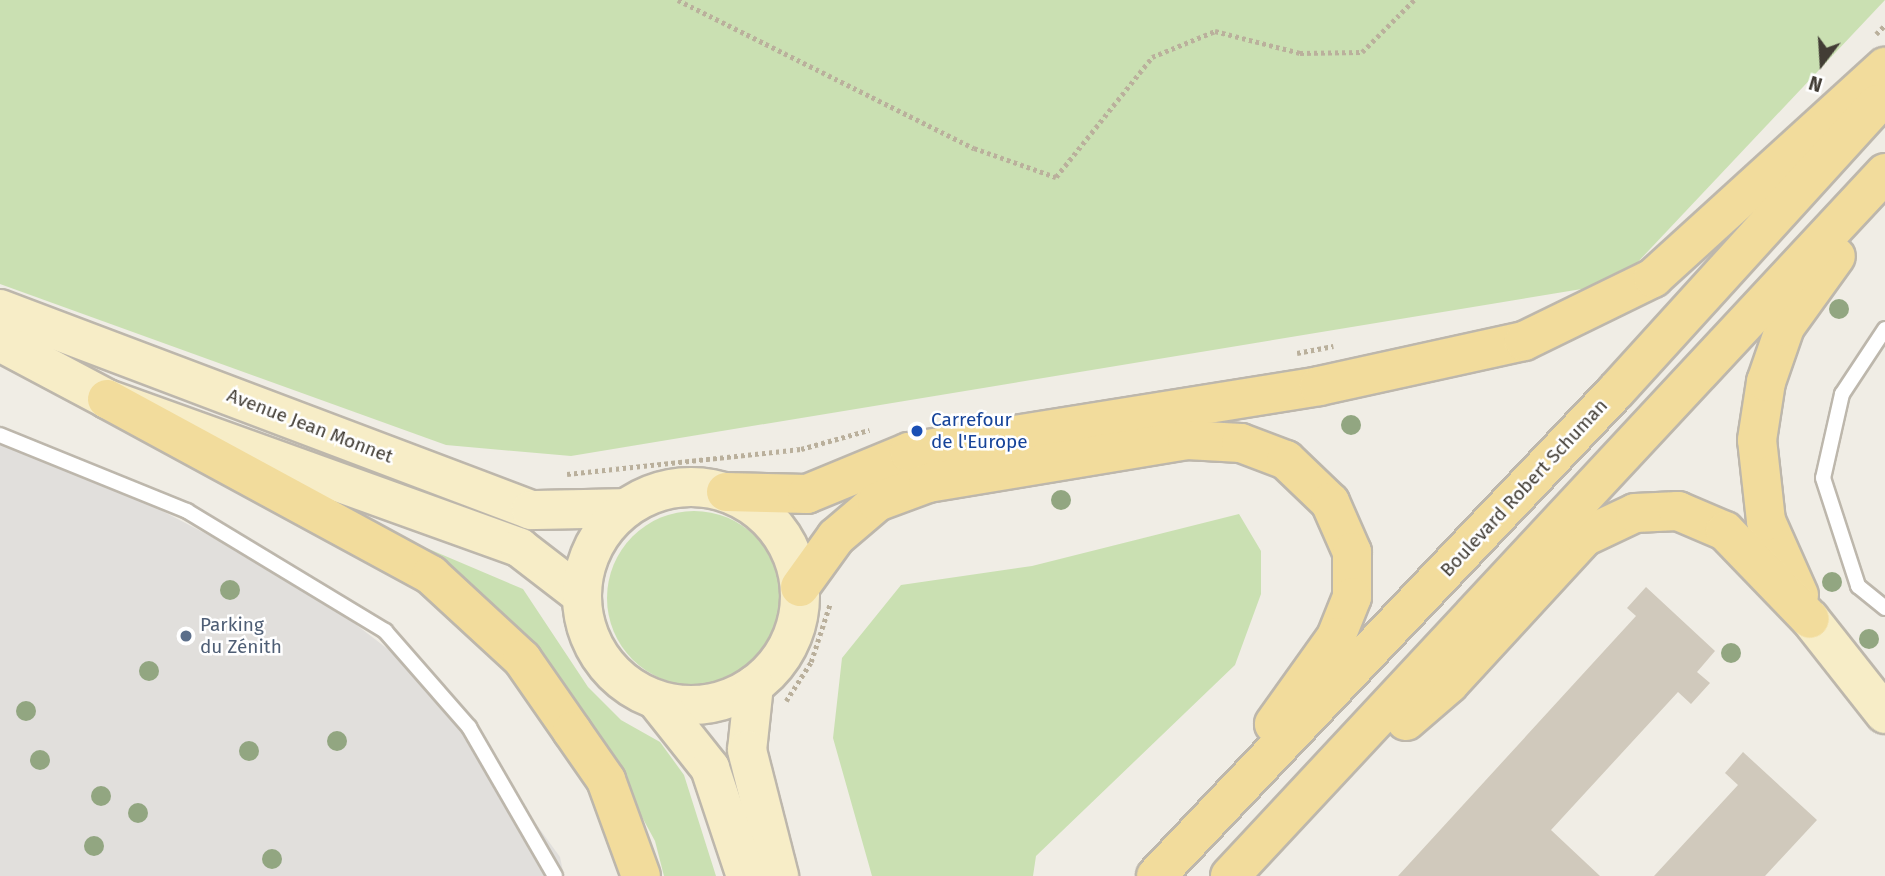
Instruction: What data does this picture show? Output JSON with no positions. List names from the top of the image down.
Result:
{
  "streets": {
    "main road": ["Avenue Jean Monnet", "Boulevard Robert Schuman"]
  },
  "places": ["Carrefour de l'Europe", "Parking du Zénith"],
  "north": "bottom"
}
